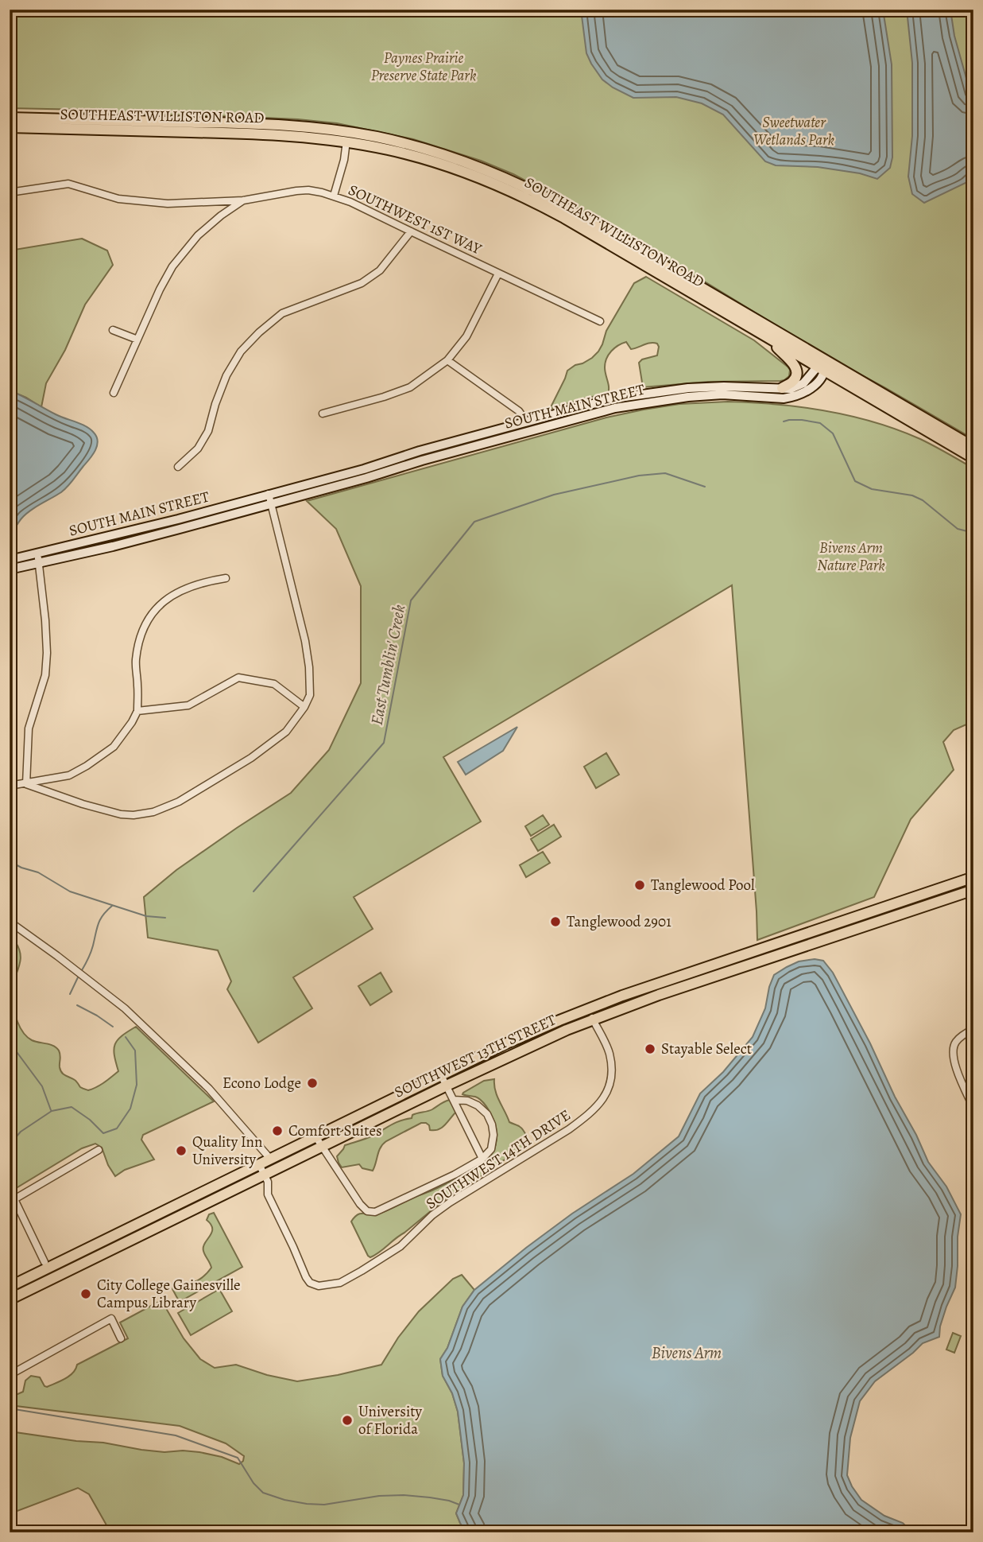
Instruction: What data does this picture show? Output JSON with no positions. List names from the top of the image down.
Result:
{
  "streets": {
    "main road": ["SOUTHEAST WILLISTON ROAD", "SOUTH MAIN STREET", "SOUTHWEST 13TH STREET"],
    "street": ["SOUTHWEST 1ST WAY", "SOUTHWEST 14TH DRIVE"]
  },
  "crossings": [
    ["SOUTHEAST WILLISTON ROAD", "SOUTH MAIN STREET"],
    ["SOUTHWEST 13TH STREET", "SOUTHWEST 14TH DRIVE"]
  ],
  "water": ["East Tumblin' Creek", "Bivens Arm"],
  "parks": ["Paynes Prairie Preserve State Park", "Sweetwater Wetlands Park", "Bivens Arm Nature Park"],
  "places": [
    "Tanglewood Pool",
    "Tanglewood 2901",
    "Stayable Select",
    "Econo Lodge",
    "Comfort Suites",
    "Quality Inn University",
    "City College Gainesville Campus Library",
    "University of Florida"
  ]
}
